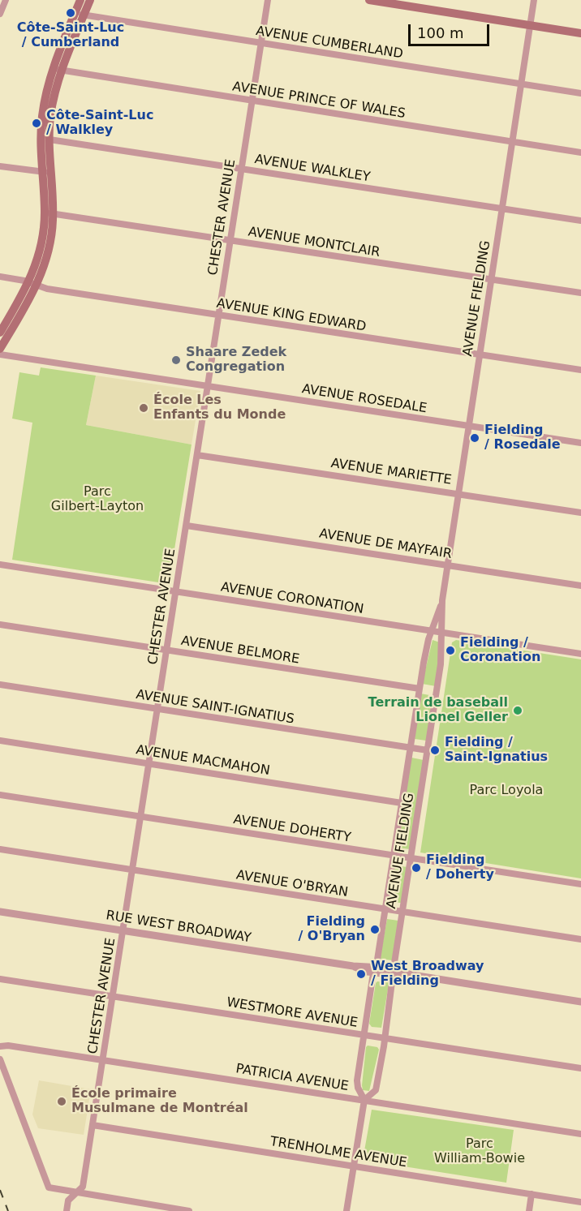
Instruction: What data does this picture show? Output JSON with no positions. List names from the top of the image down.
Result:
{
  "streets": {
    "street": [
      "AVENUE CUMBERLAND",
      "AVENUE PRINCE OF WALES",
      "AVENUE WALKLEY",
      "CHESTER AVENUE",
      "AVENUE MONTCLAIR",
      "AVENUE FIELDING",
      "AVENUE KING EDWARD",
      "AVENUE ROSEDALE",
      "AVENUE MARIETTE",
      "AVENUE DE MAYFAIR",
      "AVENUE CORONATION",
      "AVENUE BELMORE",
      "AVENUE SAINT-IGNATIUS",
      "AVENUE MACMAHON",
      "AVENUE DOHERTY",
      "AVENUE O'BRYAN",
      "RUE WEST BROADWAY",
      "WESTMORE AVENUE",
      "PATRICIA AVENUE",
      "TRENHOLME AVENUE"
    ]
  },
  "crossings": [
    ["AVENUE CUMBERLAND", "CHESTER AVENUE"],
    ["AVENUE CUMBERLAND", "AVENUE FIELDING"],
    ["AVENUE PRINCE OF WALES", "CHESTER AVENUE"],
    ["AVENUE PRINCE OF WALES", "AVENUE FIELDING"],
    ["AVENUE WALKLEY", "CHESTER AVENUE"],
    ["AVENUE WALKLEY", "AVENUE FIELDING"],
    ["CHESTER AVENUE", "AVENUE MONTCLAIR"],
    ["CHESTER AVENUE", "AVENUE KING EDWARD"],
    ["CHESTER AVENUE", "AVENUE ROSEDALE"],
    ["CHESTER AVENUE", "AVENUE MARIETTE"],
    ["CHESTER AVENUE", "AVENUE DE MAYFAIR"],
    ["CHESTER AVENUE", "AVENUE CORONATION"],
    ["CHESTER AVENUE", "AVENUE BELMORE"],
    ["CHESTER AVENUE", "AVENUE SAINT-IGNATIUS"],
    ["CHESTER AVENUE", "AVENUE MACMAHON"],
    ["CHESTER AVENUE", "AVENUE DOHERTY"],
    ["CHESTER AVENUE", "AVENUE O'BRYAN"],
    ["CHESTER AVENUE", "RUE WEST BROADWAY"],
    ["CHESTER AVENUE", "WESTMORE AVENUE"],
    ["CHESTER AVENUE", "PATRICIA AVENUE"],
    ["CHESTER AVENUE", "TRENHOLME AVENUE"],
    ["AVENUE MONTCLAIR", "AVENUE FIELDING"],
    ["AVENUE FIELDING", "AVENUE KING EDWARD"],
    ["AVENUE FIELDING", "AVENUE ROSEDALE"],
    ["AVENUE FIELDING", "AVENUE MARIETTE"],
    ["AVENUE FIELDING", "AVENUE DE MAYFAIR"],
    ["AVENUE FIELDING", "AVENUE CORONATION"],
    ["AVENUE FIELDING", "AVENUE BELMORE"],
    ["AVENUE FIELDING", "AVENUE SAINT-IGNATIUS"],
    ["AVENUE FIELDING", "AVENUE MACMAHON"],
    ["AVENUE FIELDING", "AVENUE DOHERTY"],
    ["AVENUE FIELDING", "AVENUE O'BRYAN"],
    ["AVENUE FIELDING", "RUE WEST BROADWAY"],
    ["AVENUE FIELDING", "WESTMORE AVENUE"],
    ["AVENUE FIELDING", "PATRICIA AVENUE"],
    ["AVENUE FIELDING", "TRENHOLME AVENUE"]
  ],
  "parks": ["Parc Gilbert-Layton", "Parc Loyola", "Parc William-Bowie"],
  "places": [
    "Côte-Saint-Luc / Cumberland",
    "Côte-Saint-Luc / Walkley",
    "Shaare Zedek Congregation",
    "École Les Enfants du Monde",
    "Fielding / Rosedale",
    "Fielding / Coronation",
    "Terrain de baseball Lionel Geller",
    "Fielding / Saint-Ignatius",
    "Fielding / Doherty",
    "Fielding / O'Bryan",
    "West Broadway / Fielding",
    "École primaire Musulmane de Montréal"
  ],
  "scale_bar": "100 m"
}
